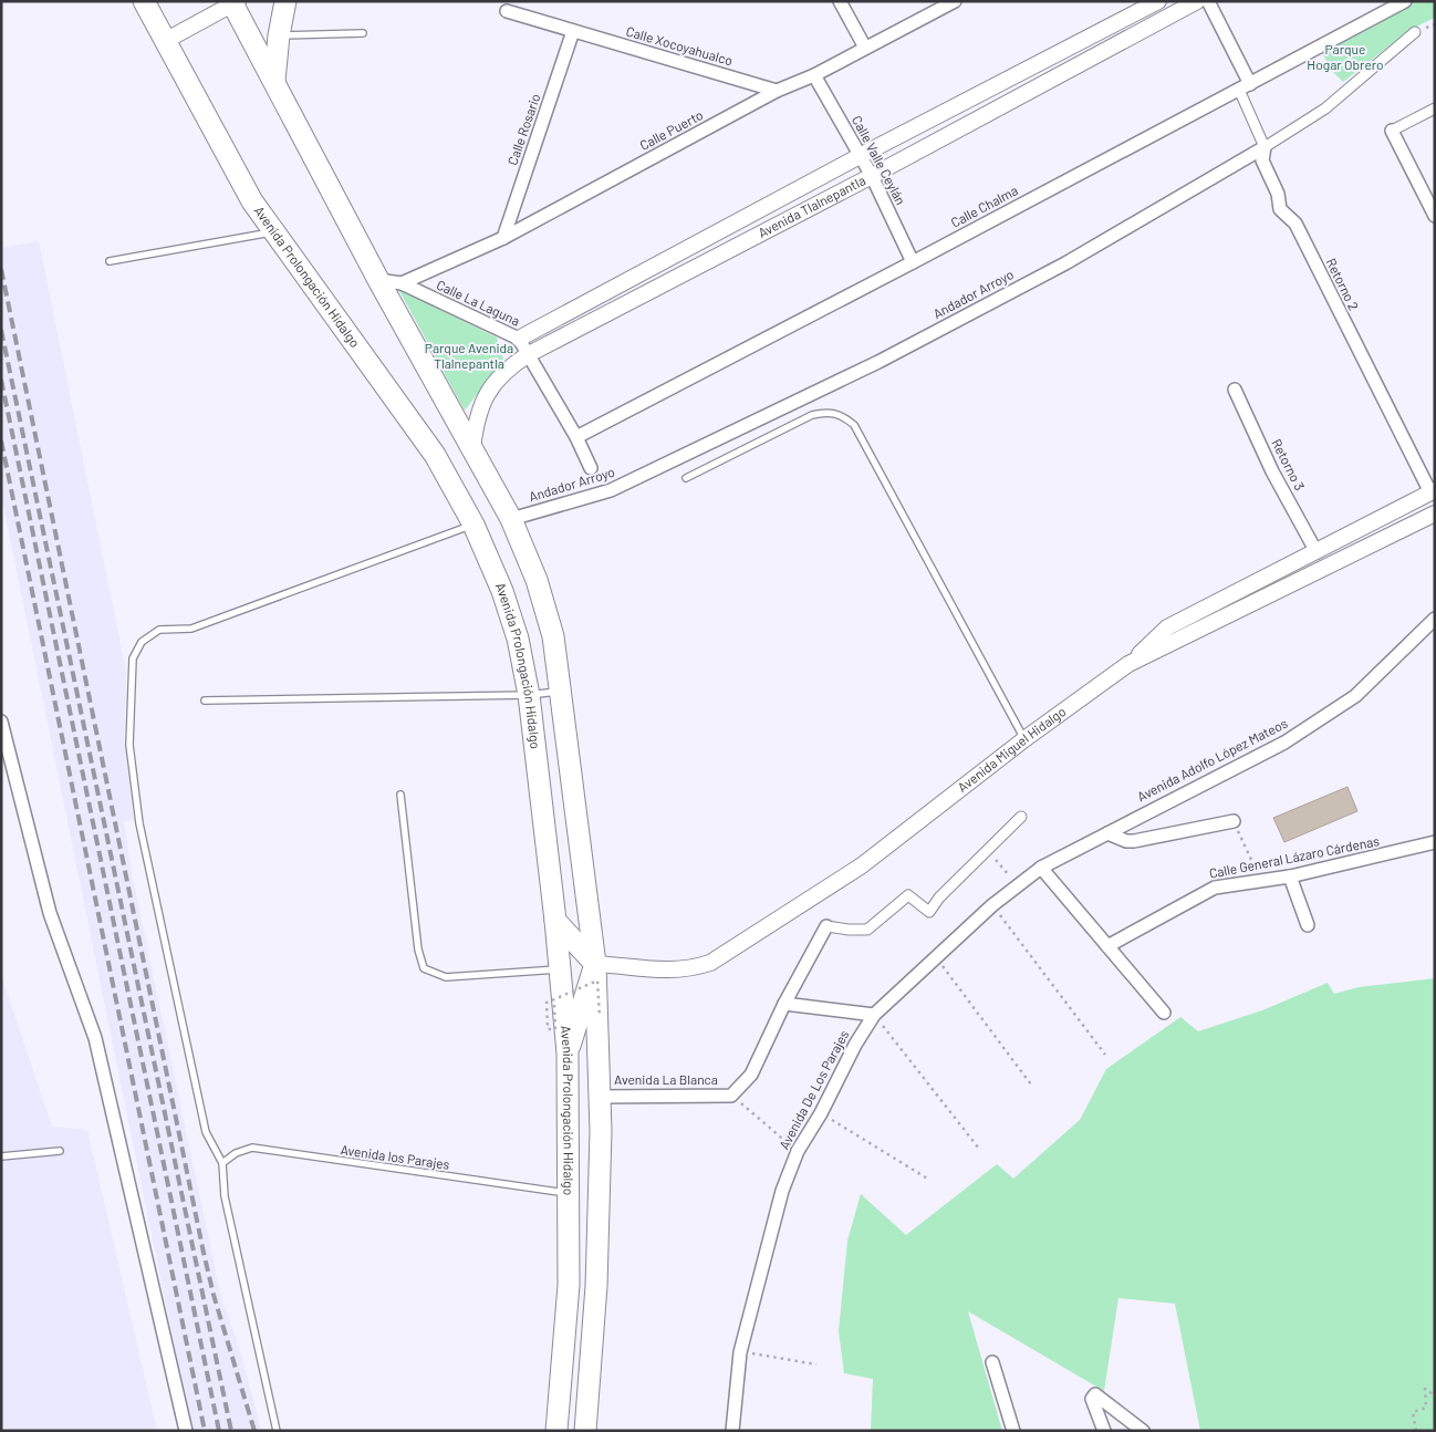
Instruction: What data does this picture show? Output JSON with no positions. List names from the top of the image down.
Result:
{
  "streets": {
    "highway": ["Avenida Prolongación Hidalgo"],
    "street": [
      "Calle Xocoyahualco",
      "Calle Rosario",
      "Calle Puerto",
      "Calle Valle Ceylán",
      "Avenida Tlalnepantla",
      "Calle Chalma",
      "Retorno 2",
      "Andador Arroyo",
      "Calle La Laguna",
      "Retorno 3",
      "Avenida Miguel Hidalgo",
      "Avenida Adolfo López Mateos",
      "Calle General Lázaro Cárdenas",
      "Avenida La Blanca",
      "Avenida De Los Parajes"
    ],
    "lane": ["Avenida los Parajes"]
  },
  "crossings": [
    ["Calle Xocoyahualco", "Calle Rosario"],
    ["Calle Xocoyahualco", "Calle Puerto"],
    ["Calle Rosario", "Calle Puerto"],
    ["Calle Puerto", "Calle Valle Ceylán"],
    ["Calle Puerto", "Calle La Laguna"],
    ["Calle Valle Ceylán", "Avenida Tlalnepantla"],
    ["Calle Valle Ceylán", "Calle Chalma"],
    ["Avenida Tlalnepantla", "Calle La Laguna"],
    ["Calle Chalma", "Retorno 2"],
    ["Calle Chalma", "Calle La Laguna"],
    ["Avenida Prolongación Hidalgo", "Avenida los Parajes"],
    ["Retorno 2", "Andador Arroyo"],
    ["Avenida Adolfo López Mateos", "Avenida De Los Parajes"]
  ],
  "parks": ["Parque Hogar Obrero", "Parque Avenida Tlalnepantla"]
}
